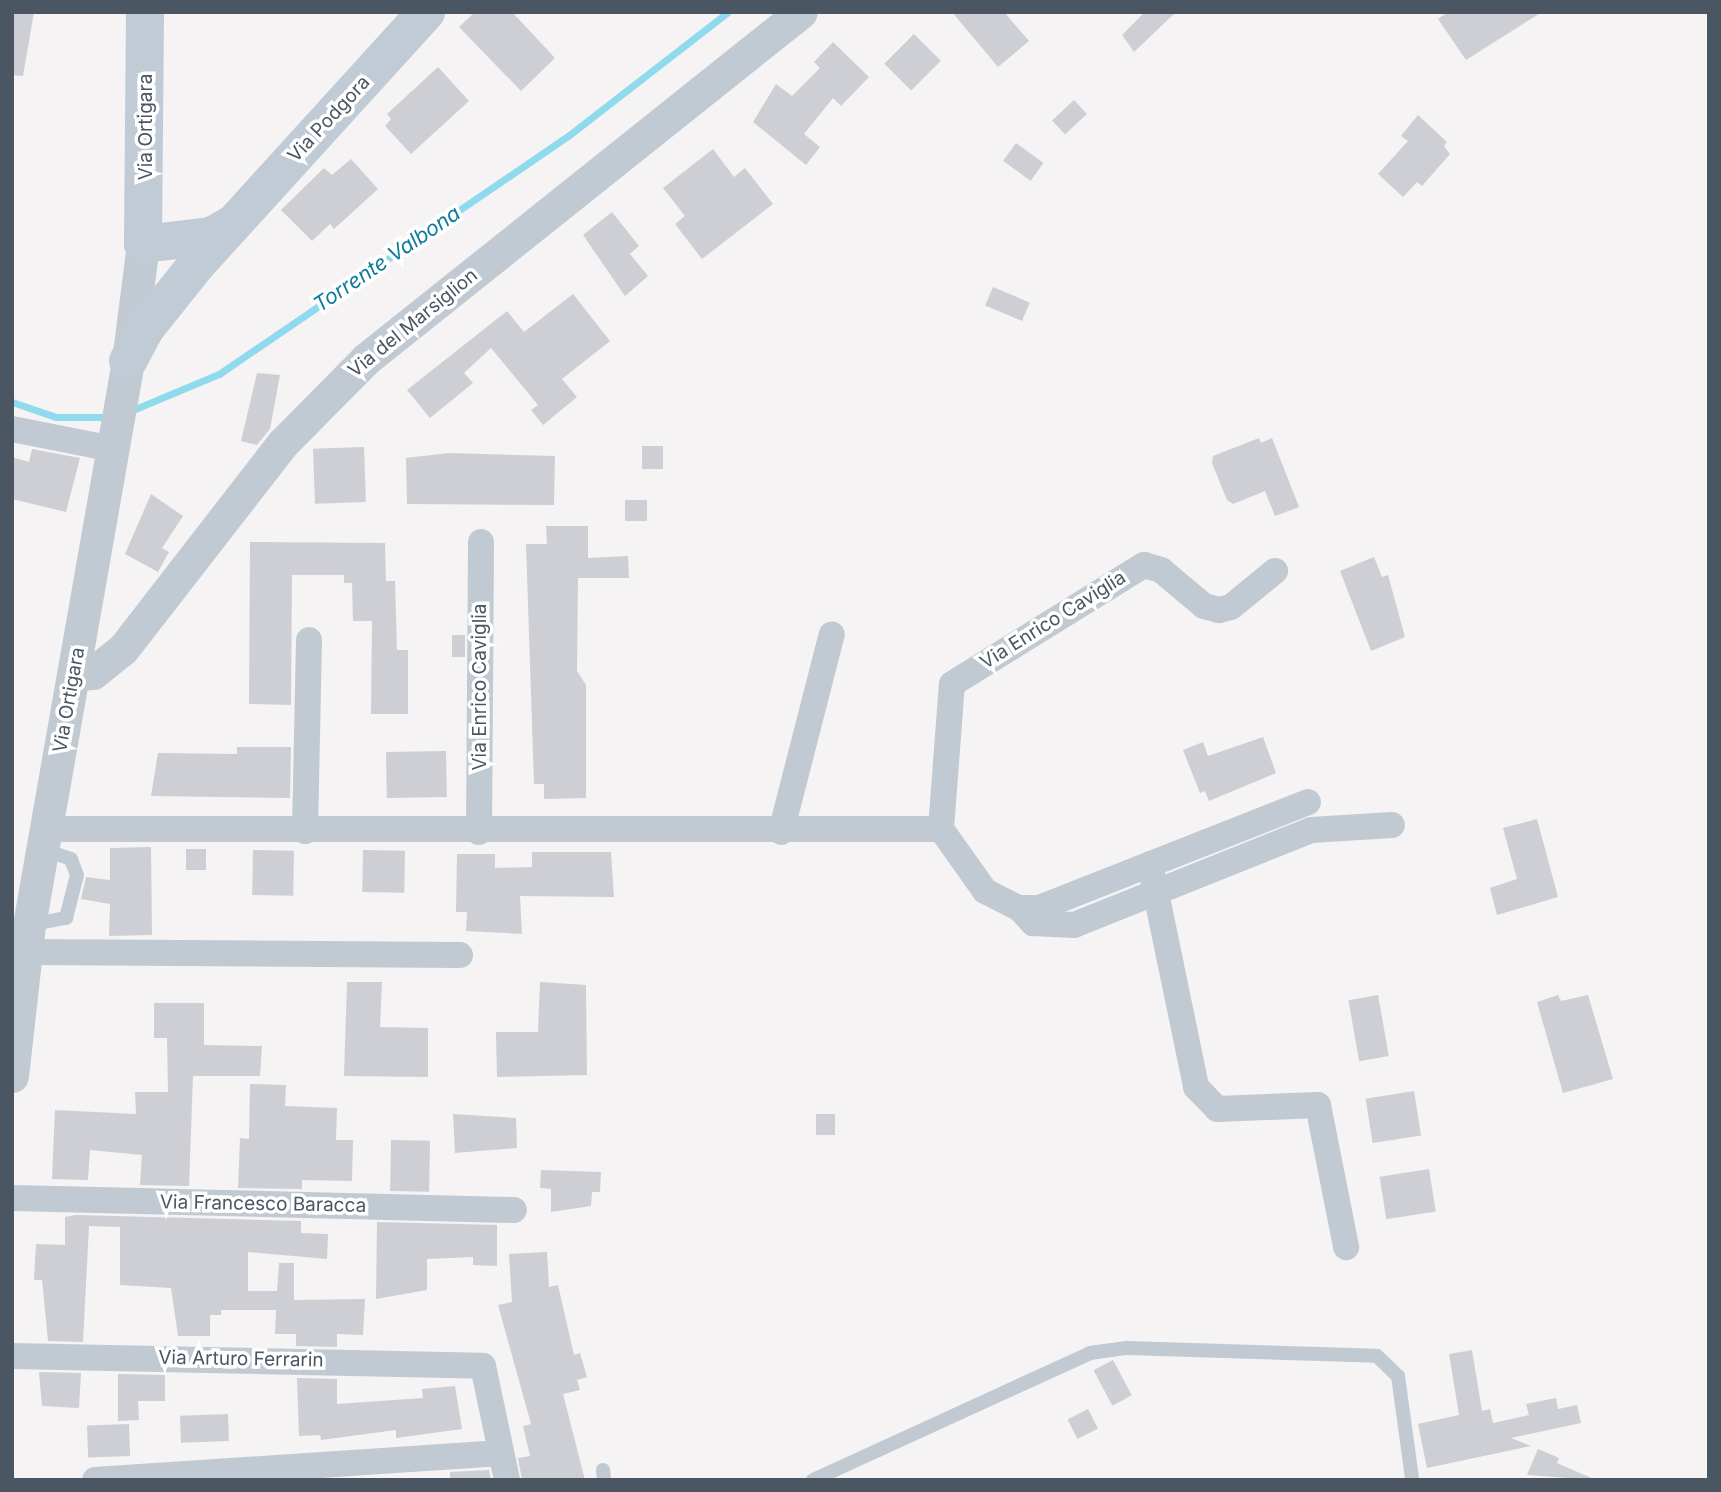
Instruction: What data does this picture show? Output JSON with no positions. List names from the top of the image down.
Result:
{
  "streets": {
    "main road": ["Via Podgora", "Via Ortigara"],
    "street": [
      "Via del Marsiglion",
      "Via Enrico Caviglia",
      "Via Francesco Baracca",
      "Via Arturo Ferrarin"
    ]
  },
  "crossings": [
    ["Via Podgora", "Via Ortigara"],
    ["Via Ortigara", "Via del Marsiglion"]
  ],
  "water": ["Torrente Valbona"]
}
